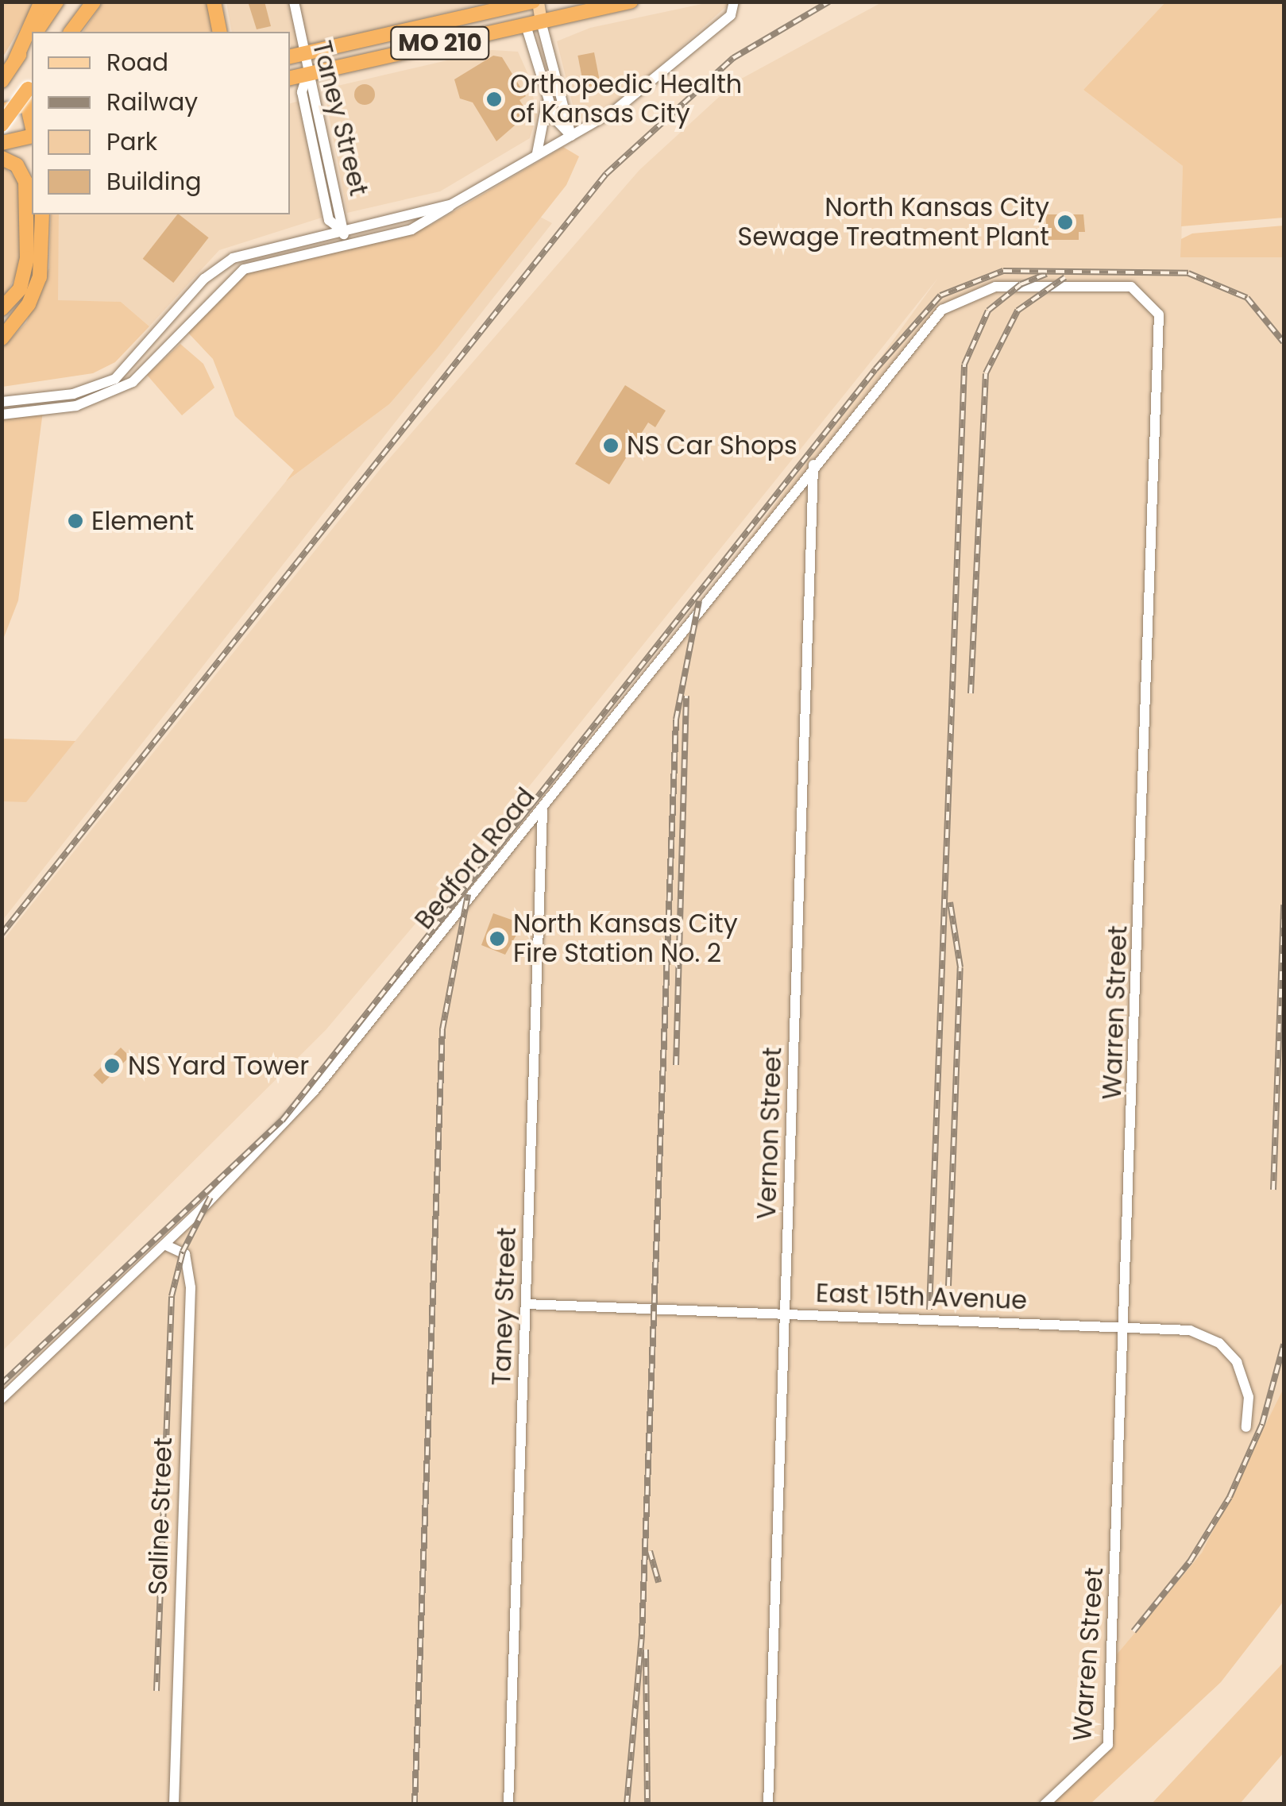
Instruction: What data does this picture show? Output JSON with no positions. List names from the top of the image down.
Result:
{
  "streets": {
    "highway": ["MO 210"],
    "street": [
      "Taney Street",
      "Bedford Road",
      "Warren Street",
      "Vernon Street",
      "East 15th Avenue",
      "Saline Street"
    ]
  },
  "crossings": [
    ["MO 210", "Taney Street"],
    ["Taney Street", "Bedford Road"],
    ["Taney Street", "East 15th Avenue"],
    ["Bedford Road", "Warren Street"],
    ["Bedford Road", "Vernon Street"],
    ["Bedford Road", "Saline Street"],
    ["Warren Street", "East 15th Avenue"],
    ["Vernon Street", "East 15th Avenue"]
  ],
  "places": [
    "Orthopedic Health of Kansas City",
    "North Kansas City Sewage Treatment Plant",
    "NS Car Shops",
    "Element",
    "North Kansas City Fire Station No. 2",
    "NS Yard Tower"
  ],
  "legend": [
    "Road",
    "Railway",
    "Park",
    "Building"
  ]
}
